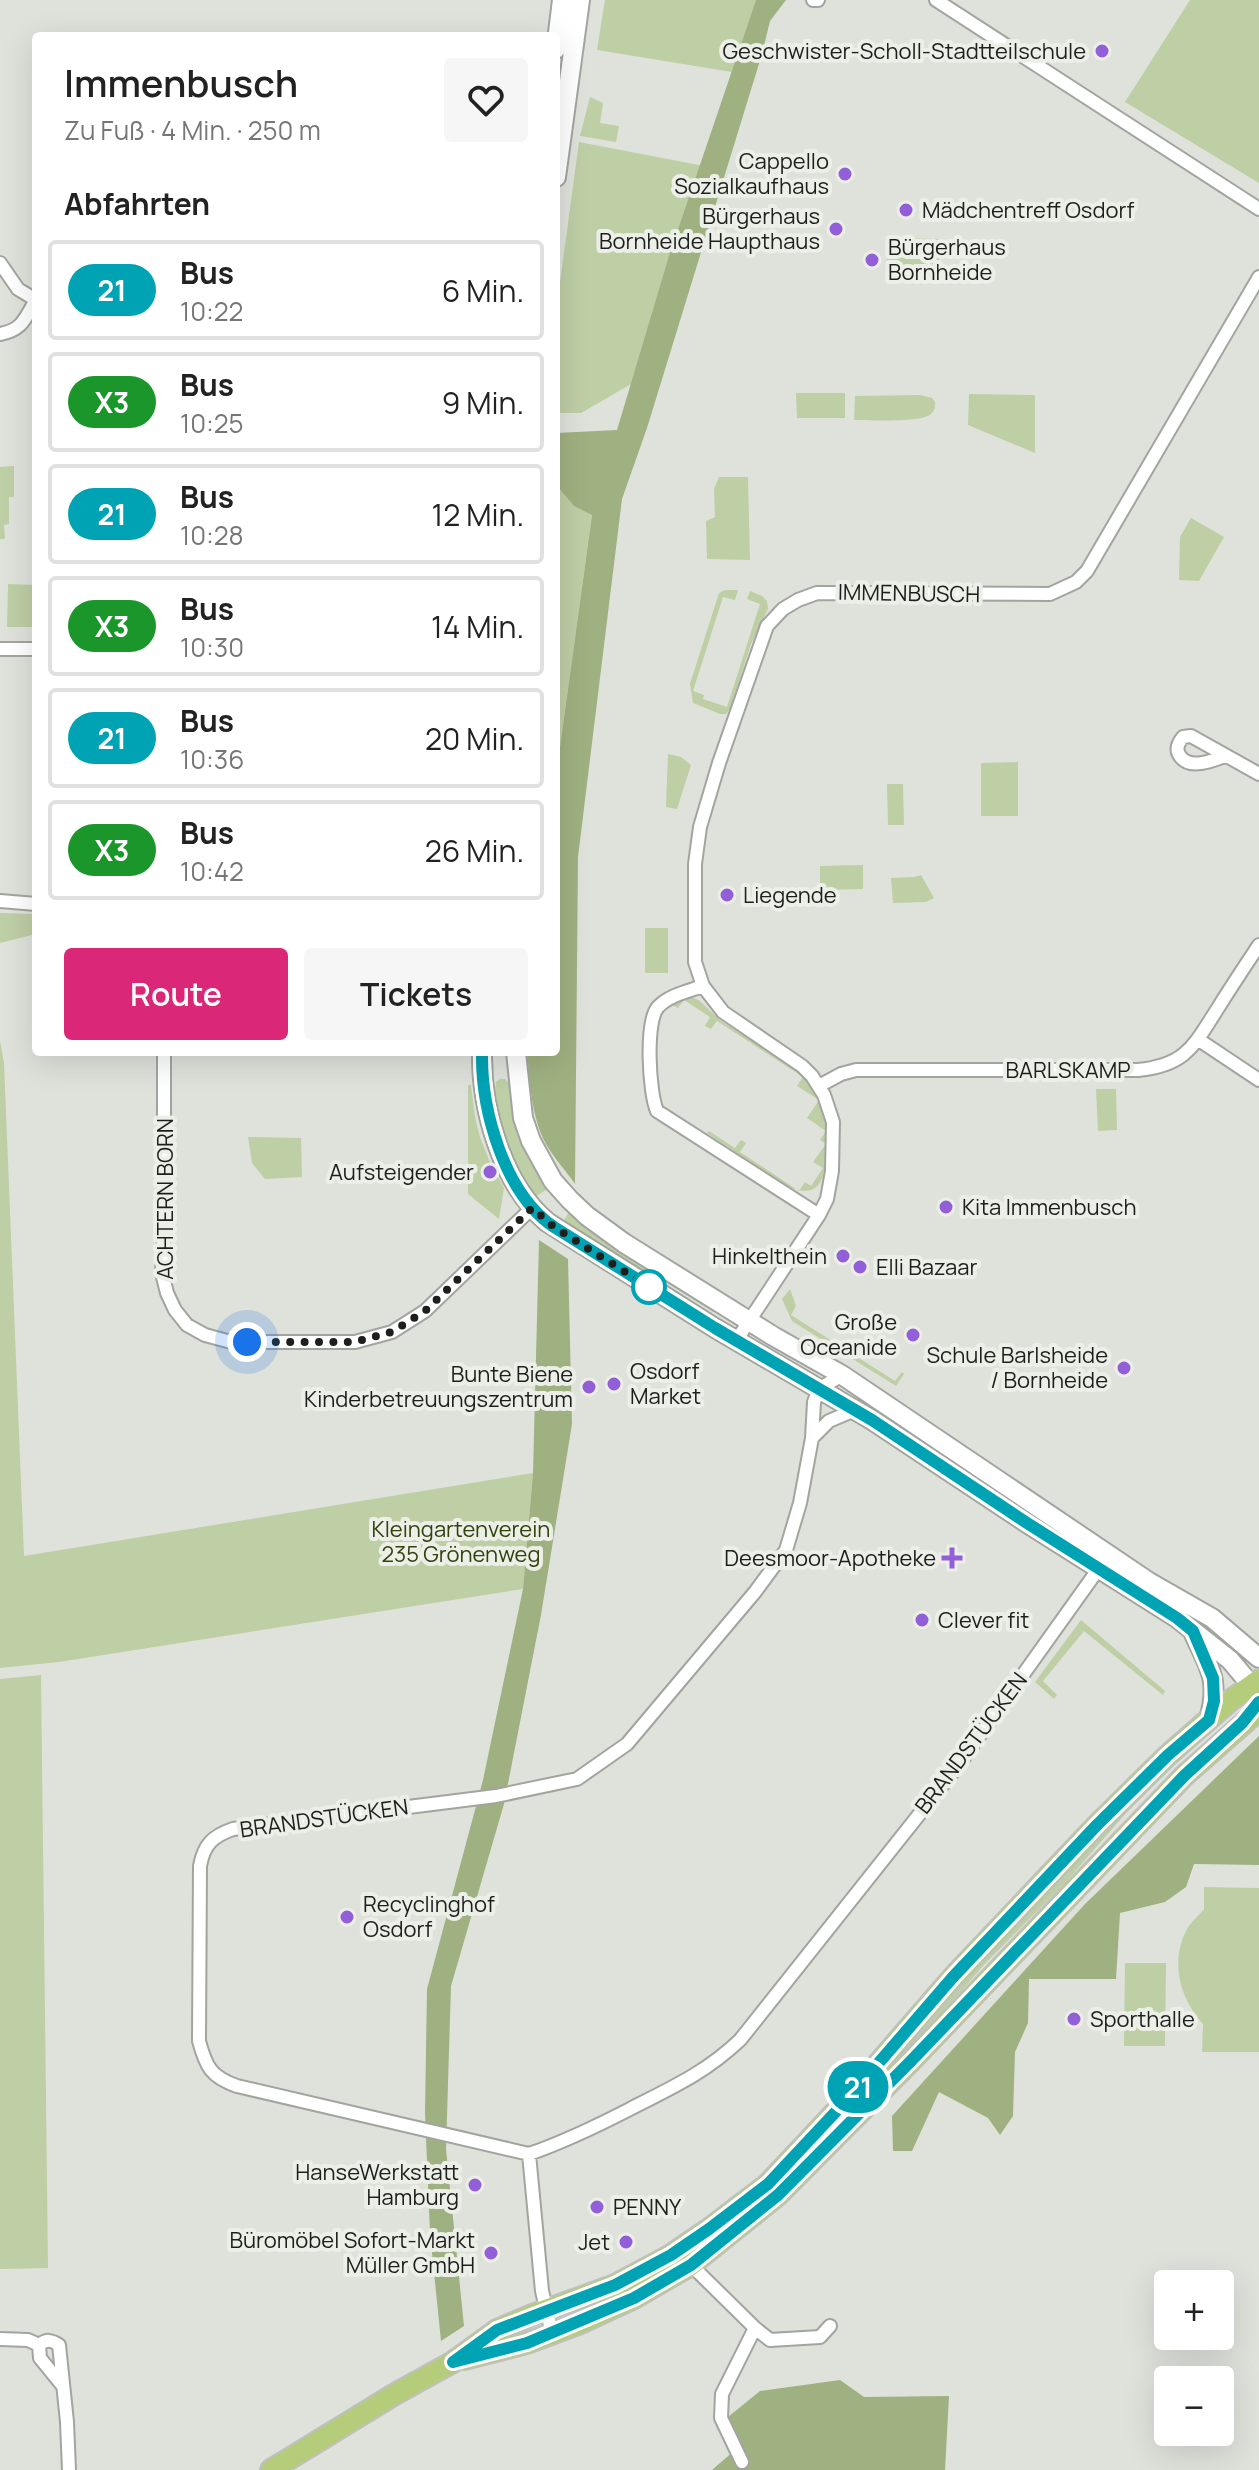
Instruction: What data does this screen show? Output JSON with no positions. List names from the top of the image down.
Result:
{
  "streets": {
    "street": [
      "IMMENBUSCH",
      "BARLSKAMP",
      "ACHTERN BORN",
      "BRANDSTÜCKEN"
    ]
  },
  "crossings": [
    ["IMMENBUSCH", "BARLSKAMP"]
  ],
  "parks": ["Kleingartenverein 235 Grönenweg"],
  "places": {
    "other": [
      "Geschwister-Scholl-Stadtteilschule",
      "Cappello Sozialkaufhaus",
      "Mädchentreff Osdorf",
      "Bürgerhaus Bornheide Haupthaus",
      "Bürgerhaus Bornheide",
      "Liegende",
      "Aufsteigender",
      "Kita Immenbusch",
      "Hinkelthein",
      "Elli Bazaar",
      "Große Oceanide",
      "Schule Barlsheide / Bornheide",
      "Osdorf Market",
      "Bunte Biene Kinderbetreuungszentrum",
      "Clever fit",
      "Recyclinghof Osdorf",
      "Sporthalle",
      "HanseWerkstatt Hamburg",
      "PENNY",
      "Jet",
      "Büromöbel Sofort-Markt Müller GmbH"
    ],
    "health": ["Deesmoor-Apotheke"]
  },
  "lines": ["bus line 21"],
  "page": {
    "on_map": "21",
    "heading": [
      ["Immenbusch", "Zu Fuß · 4 Min. · 250 m"],
      "Abfahrten"
    ],
    "list": [
      {
        "mark": "21",
        "name": "Bus",
        "note": "10:22",
        "value": "6 Min."
      },
      {
        "mark": "X3",
        "name": "Bus",
        "note": "10:25",
        "value": "9 Min."
      },
      {
        "mark": "21",
        "name": "Bus",
        "note": "10:28",
        "value": "12 Min."
      },
      {
        "mark": "X3",
        "name": "Bus",
        "note": "10:30",
        "value": "14 Min."
      },
      {
        "mark": "21",
        "name": "Bus",
        "note": "10:36",
        "value": "20 Min."
      },
      {
        "mark": "X3",
        "name": "Bus",
        "note": "10:42",
        "value": "26 Min."
      }
    ],
    "buttons": ["Route", "Tickets"],
    "map_buttons": ["+", "−"]
  }
}
